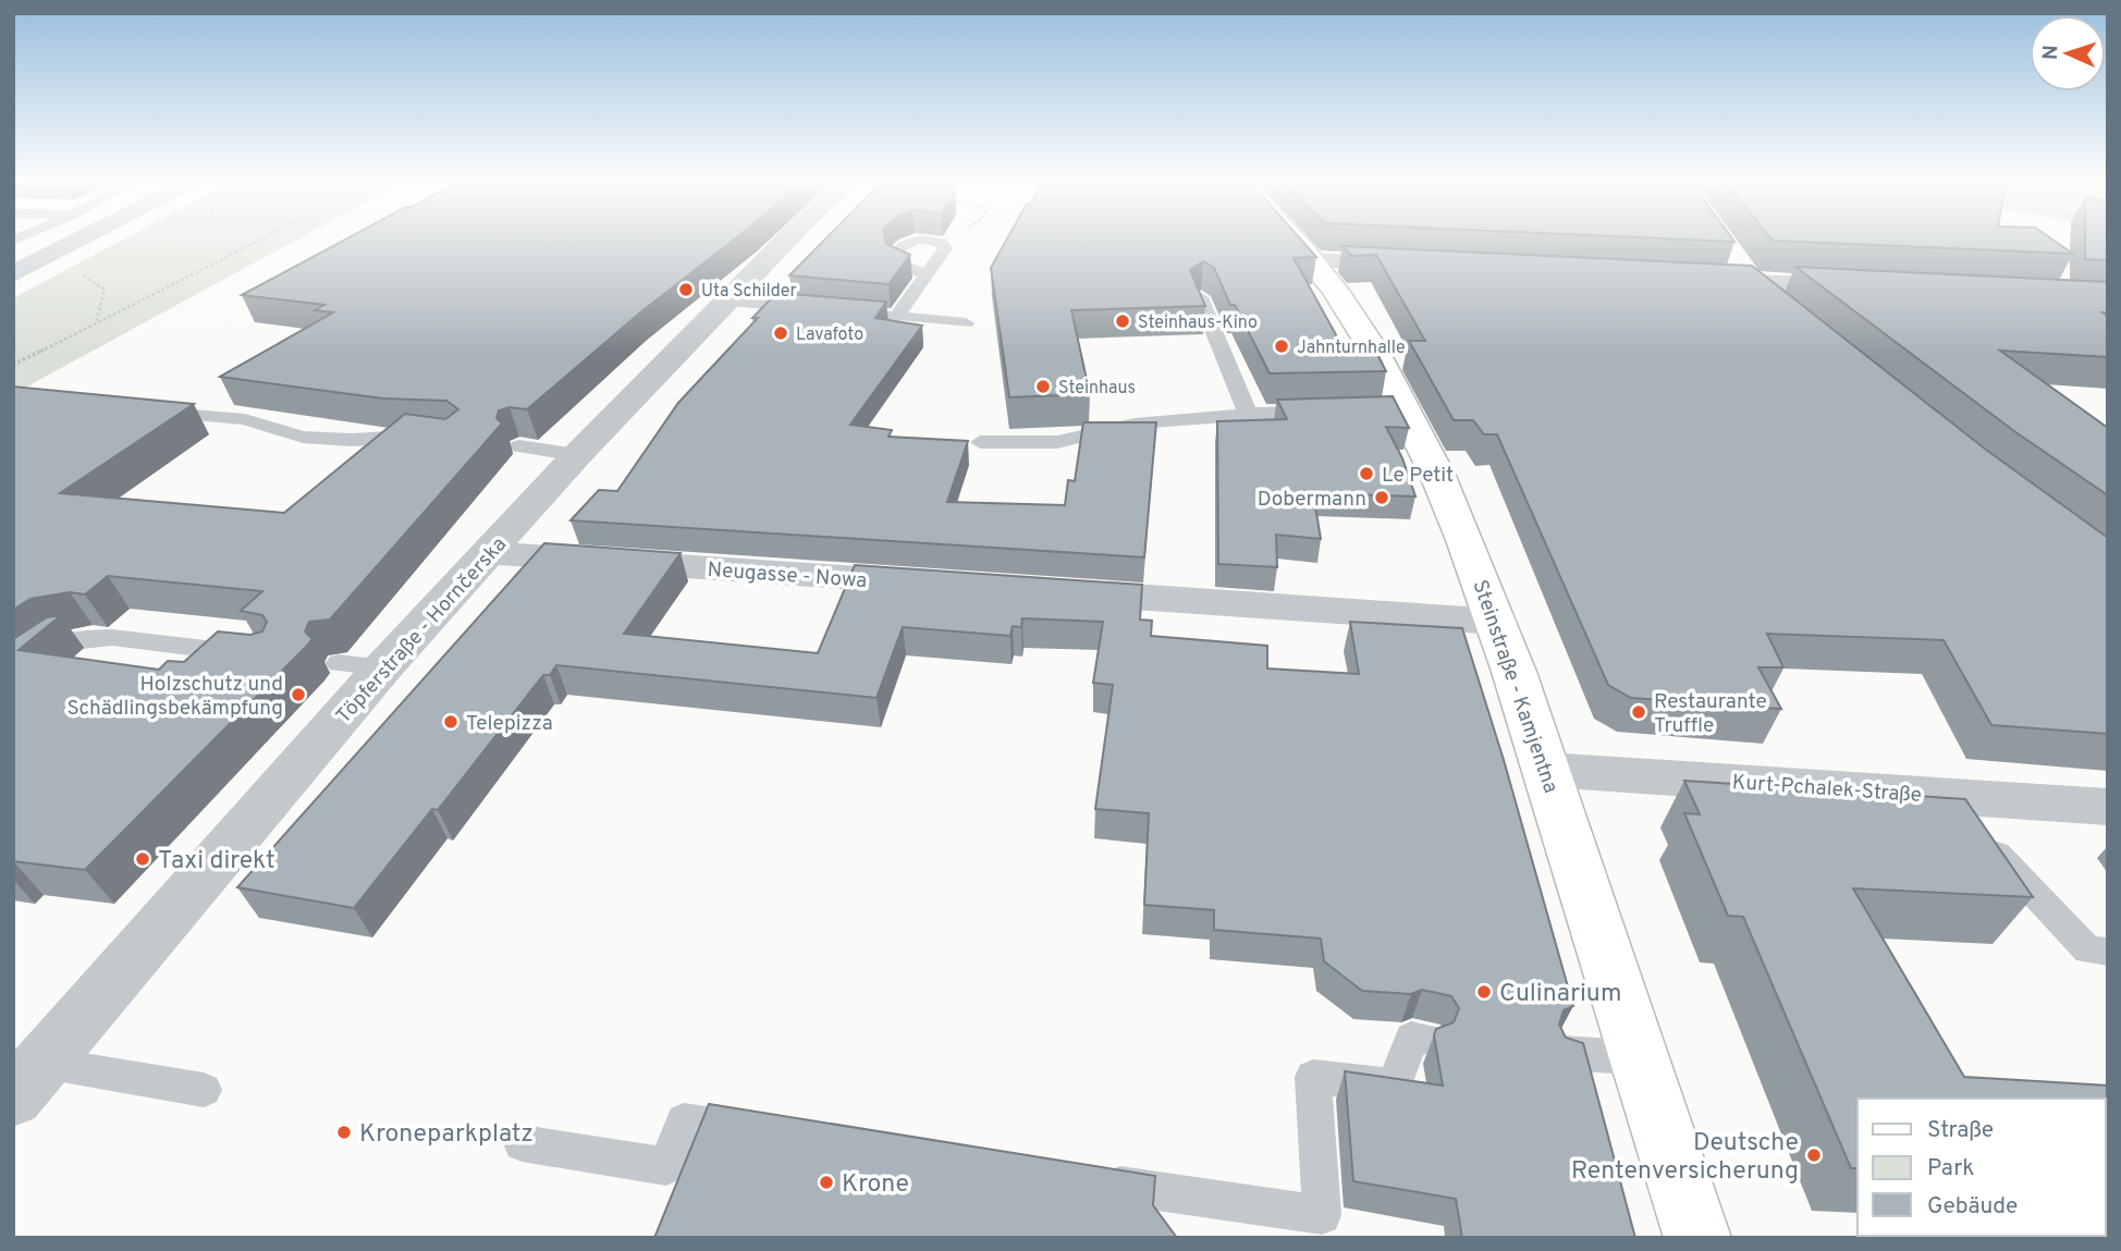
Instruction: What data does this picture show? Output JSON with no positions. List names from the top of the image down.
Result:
{
  "streets": {
    "main road": ["Steinstraße - Kamjentna"],
    "street": ["Neugasse - Nowa", "Töpferstraße - Hornčerska", "Kurt-Pchalek-Straße"]
  },
  "crossings": [
    ["Neugasse - Nowa", "Töpferstraße - Hornčerska"],
    ["Steinstraße - Kamjentna", "Kurt-Pchalek-Straße"]
  ],
  "places": [
    "Uta Schilder",
    "Steinhaus-Kino",
    "Lavafoto",
    "Jahnturnhalle",
    "Steinhaus",
    "Le Petit",
    "Dobermann",
    "Holzschutz und Schädlingsbekämpfung",
    "Restaurante Truffle",
    "Telepizza",
    "Taxi direkt",
    "Culinarium",
    "Kroneparkplatz",
    "Deutsche Rentenversicherung",
    "Krone"
  ],
  "legend": ["Straße", "Park", "Gebäude"],
  "north": "left"
}
